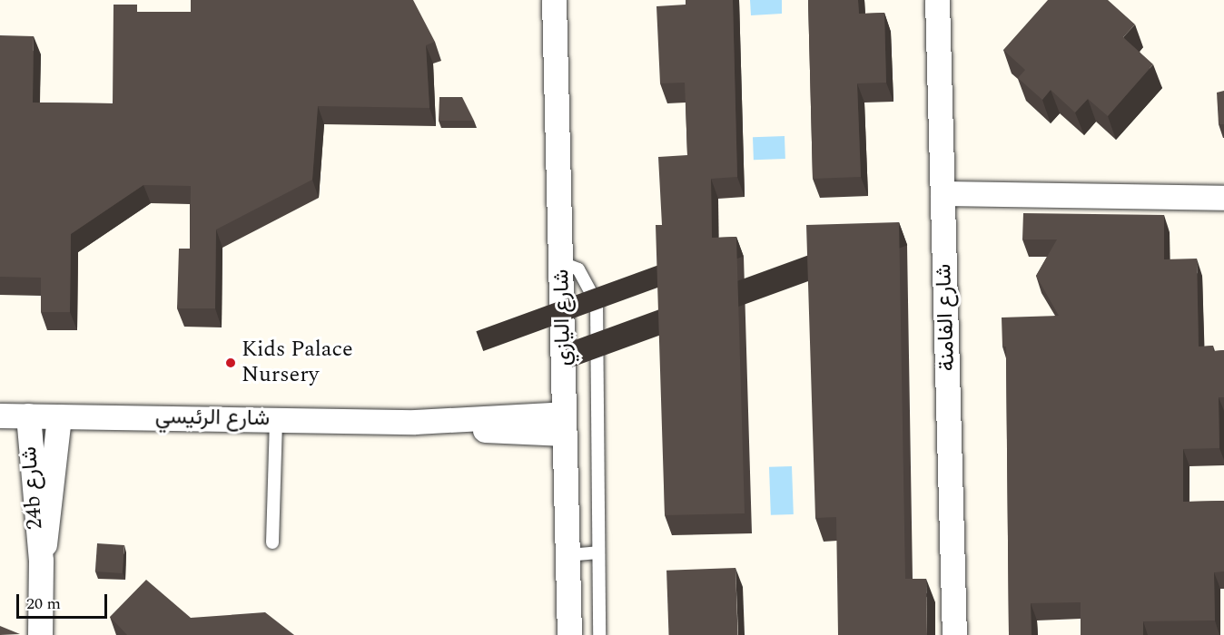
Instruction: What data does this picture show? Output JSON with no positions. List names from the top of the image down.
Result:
{
  "streets": {
    "street": [
      "شارع اليازي",
      "شارع الفامنة",
      "شارع الرئيسي",
      "24b شارع"
    ]
  },
  "crossings": [
    ["شارع اليازي", "شارع الرئيسي"],
    ["شارع الرئيسي", "24b شارع"]
  ],
  "places": ["Kids Palace Nursery"],
  "scale_bar": "20 m"
}
